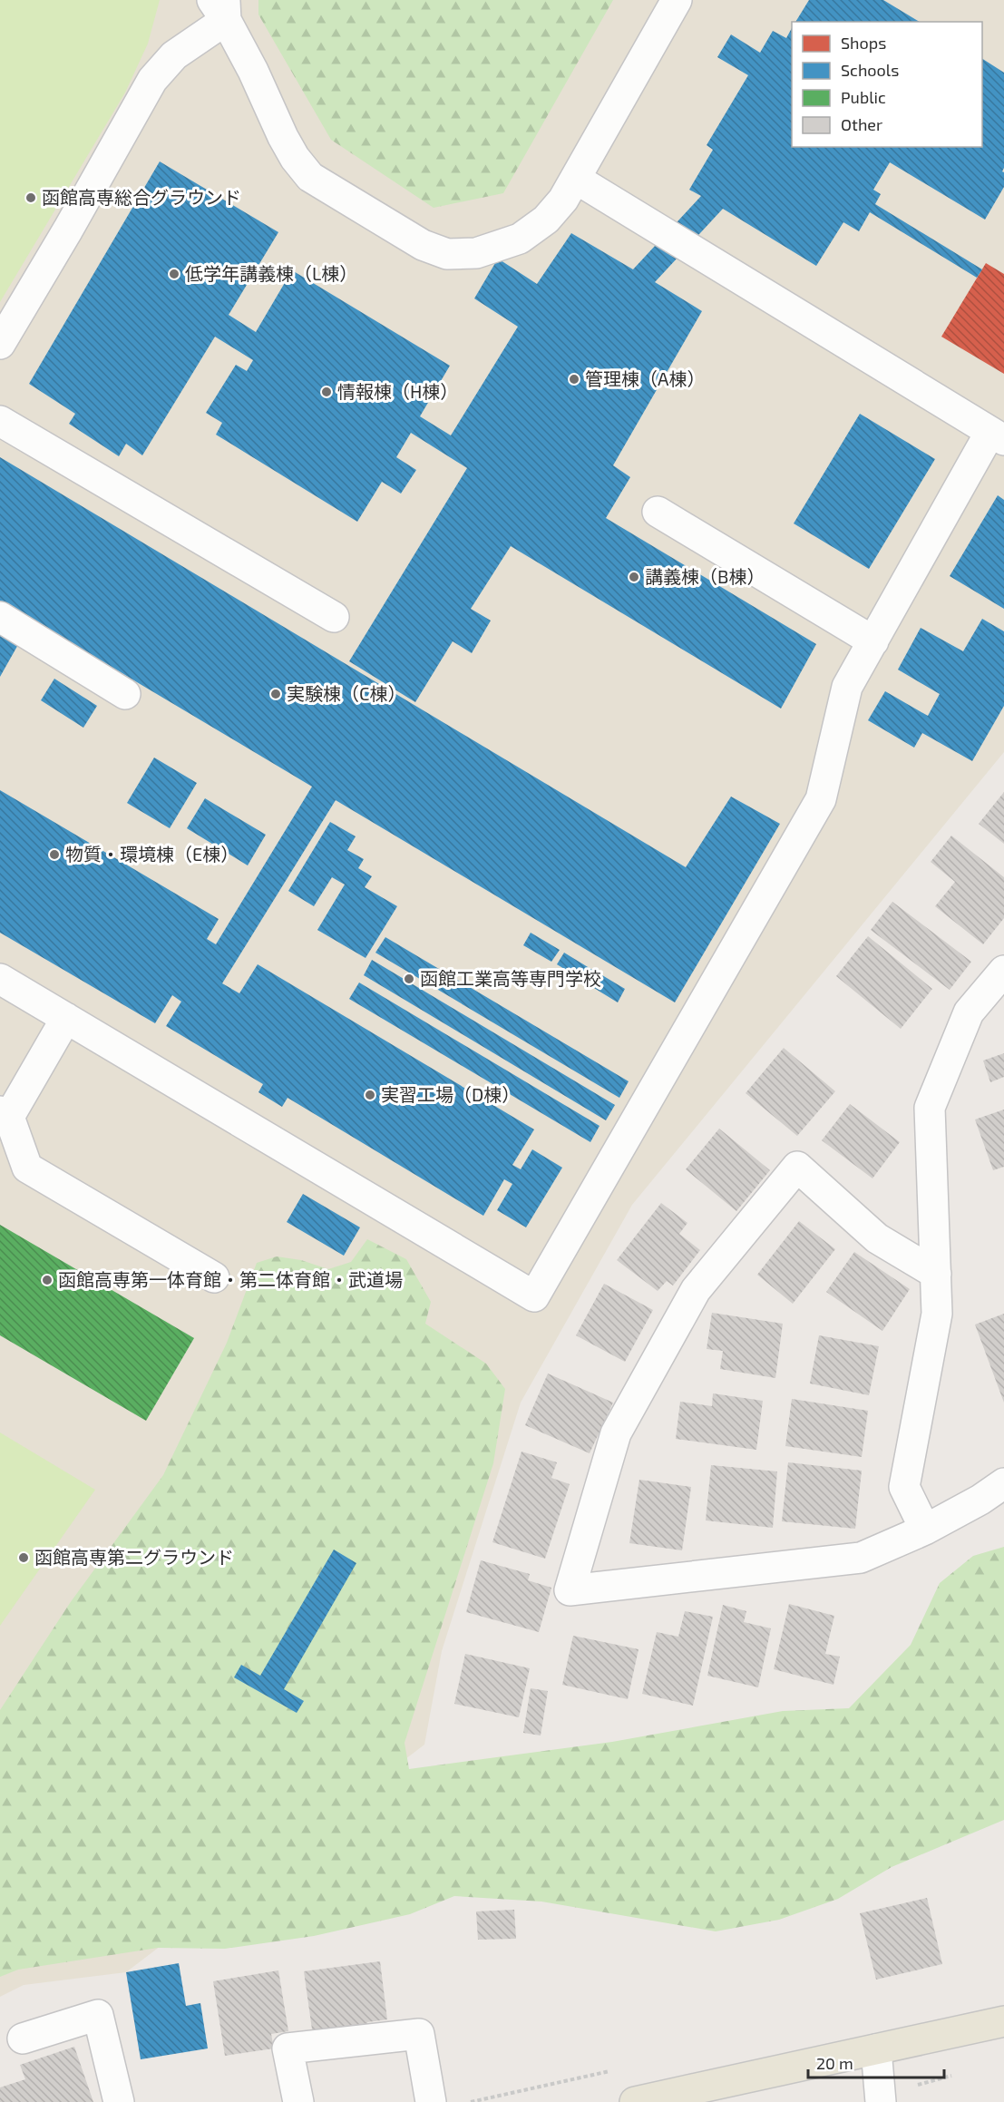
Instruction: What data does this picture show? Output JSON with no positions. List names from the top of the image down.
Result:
{
  "places": [
    "函館高専総合グラウンド",
    "低学年講義棟（L棟）",
    "管理棟（A棟）",
    "情報棟（H棟）",
    "講義棟（B棟）",
    "実験棟（C棟）",
    "物質・環境棟（E棟）",
    "函館工業高等専門学校",
    "実習工場（D棟）",
    "函館高専第一体育館・第二体育館・武道場",
    "函館高専第二グラウンド"
  ],
  "legend": [
    "Shops",
    "Schools",
    "Public",
    "Other"
  ],
  "scale_bar": "20 m"
}
